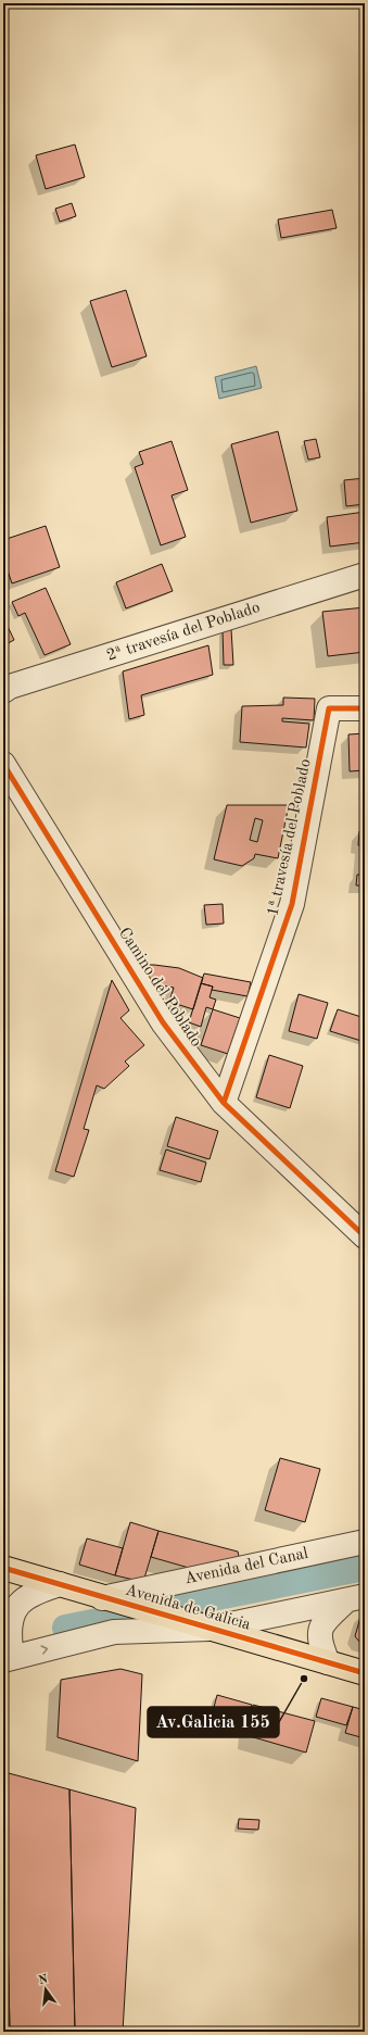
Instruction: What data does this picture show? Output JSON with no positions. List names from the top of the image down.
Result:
{
  "streets": {
    "main road": ["Avenida de Galicia"],
    "street": [
      "2ª travesía del Poblado",
      "1ª travesía del Poblado",
      "Camino del Poblado",
      "Avenida del Canal"
    ]
  },
  "crossings": [
    ["1ª travesía del Poblado", "Camino del Poblado"],
    ["Avenida del Canal", "Avenida de Galicia"]
  ],
  "places": ["Av.Galicia 155"],
  "north": "top"
}
